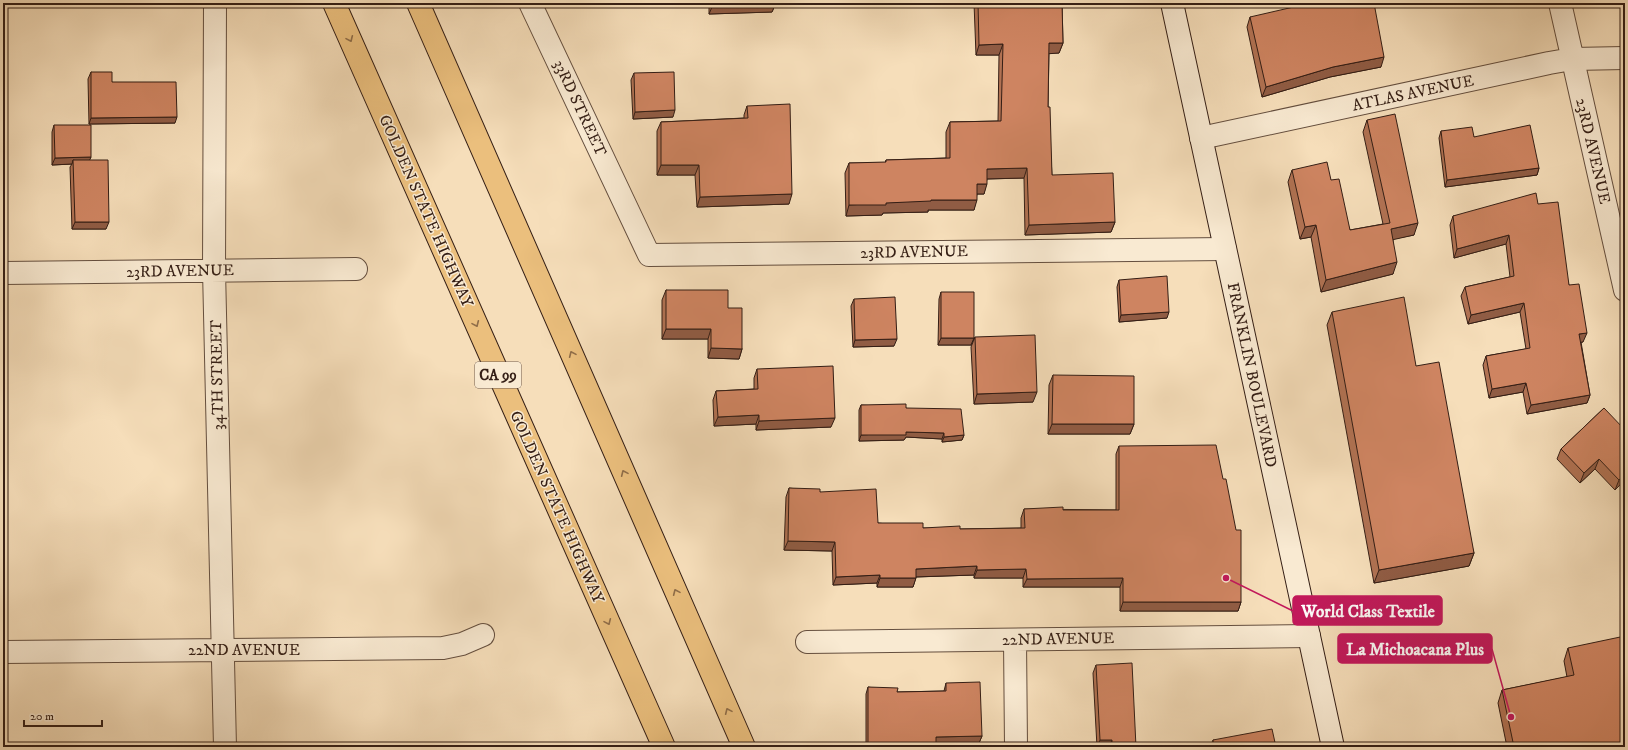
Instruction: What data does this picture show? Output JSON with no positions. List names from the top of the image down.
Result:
{
  "streets": {
    "highway": ["GOLDEN STATE HIGHWAY", "CA 99"],
    "street": [
      "ATLAS AVENUE",
      "33RD STREET",
      "23RD AVENUE",
      "34TH STREET",
      "FRANKLIN BOULEVARD",
      "22ND AVENUE"
    ]
  },
  "crossings": [
    ["ATLAS AVENUE", "23RD AVENUE"],
    ["ATLAS AVENUE", "FRANKLIN BOULEVARD"],
    ["33RD STREET", "23RD AVENUE"],
    ["23RD AVENUE", "34TH STREET"],
    ["23RD AVENUE", "FRANKLIN BOULEVARD"],
    ["34TH STREET", "22ND AVENUE"],
    ["FRANKLIN BOULEVARD", "22ND AVENUE"]
  ],
  "places": ["World Class Textile", "La Michoacana Plus"],
  "scale_bar": "20 m"
}
